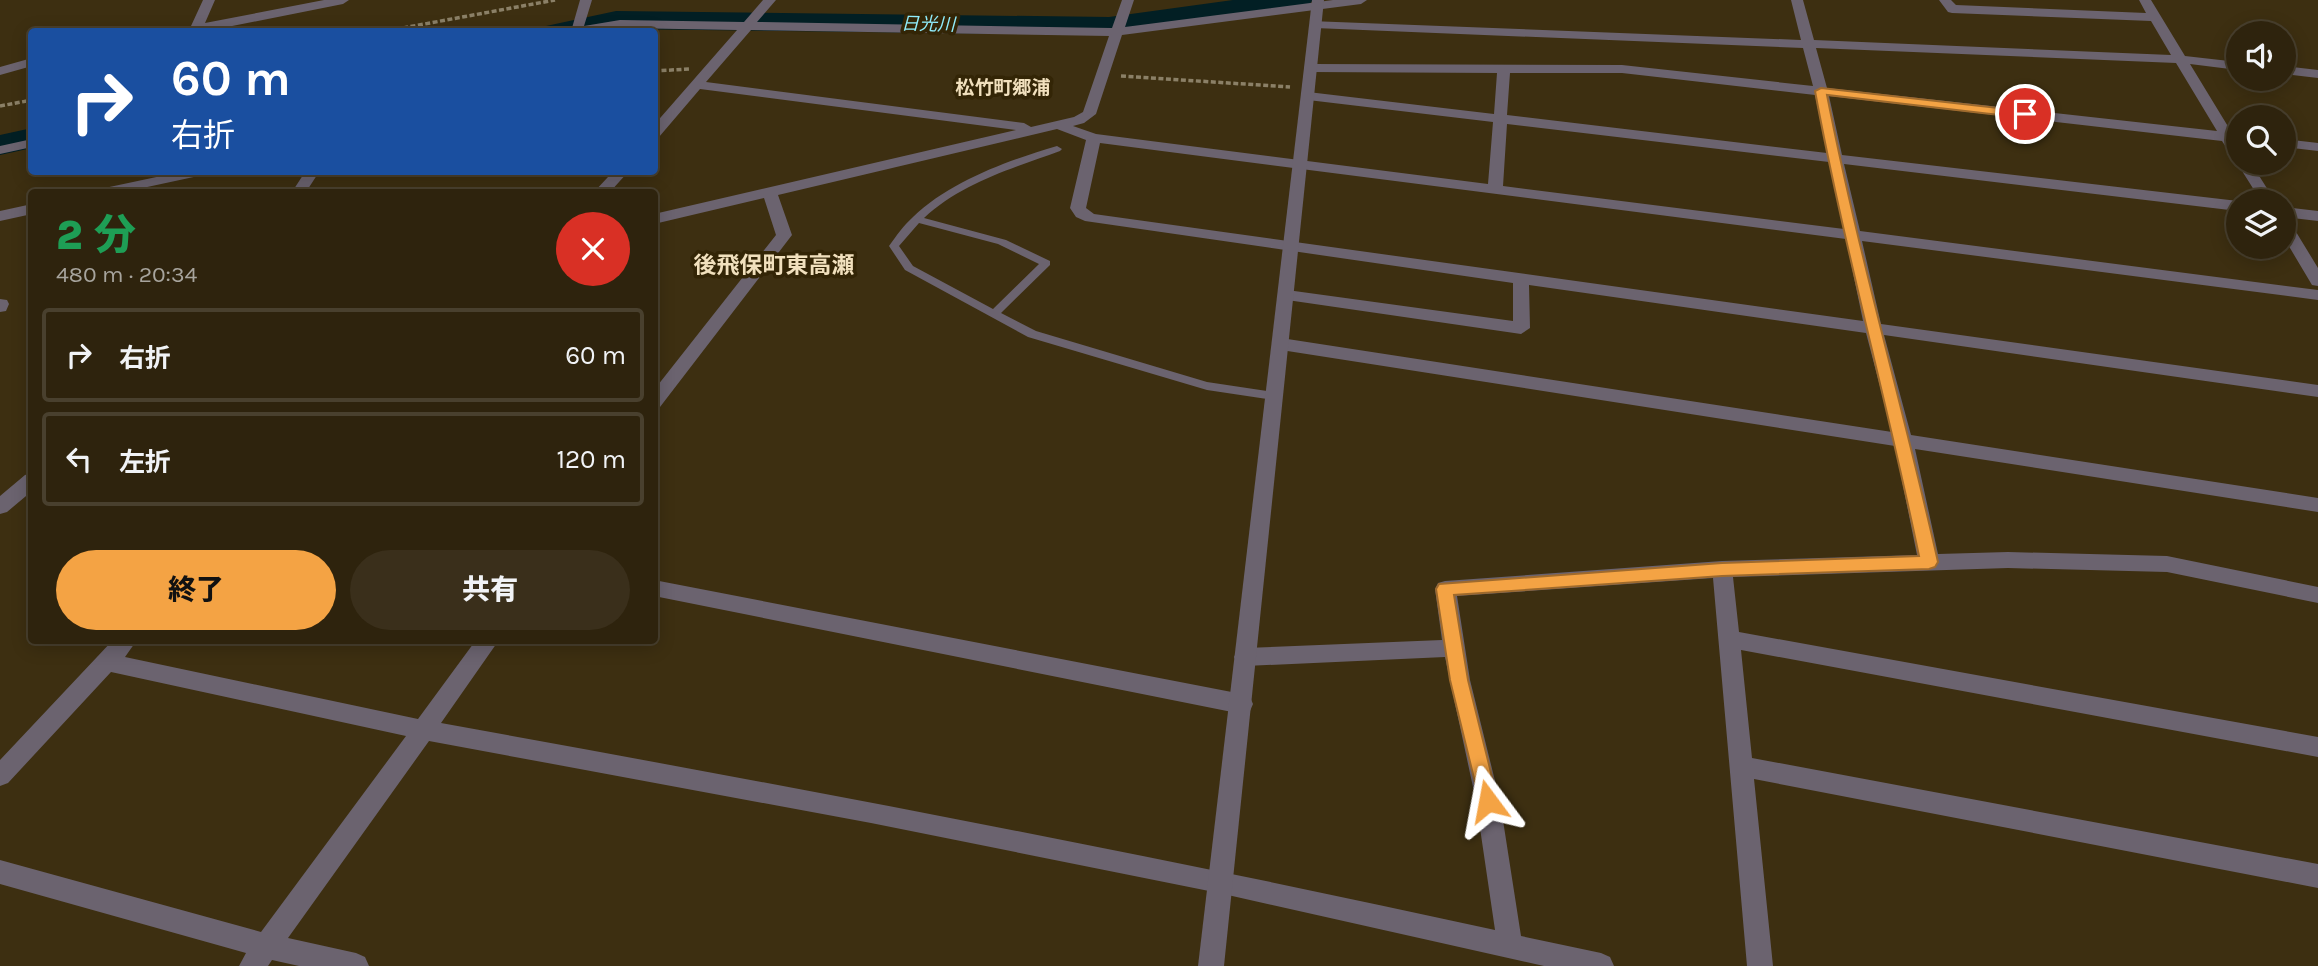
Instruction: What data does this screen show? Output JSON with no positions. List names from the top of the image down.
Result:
{
  "districts": ["松竹町郷浦", "後飛保町東高瀬"],
  "water": ["日光川"],
  "page": {
    "turn": ["60 m", "右折"],
    "heading": ["2 分", "480 m · 20:34"],
    "list": [
      {
        "name": "右折",
        "value": "60 m"
      },
      {
        "name": "左折",
        "value": "120 m"
      }
    ],
    "buttons": ["終了", "共有"]
  }
}
